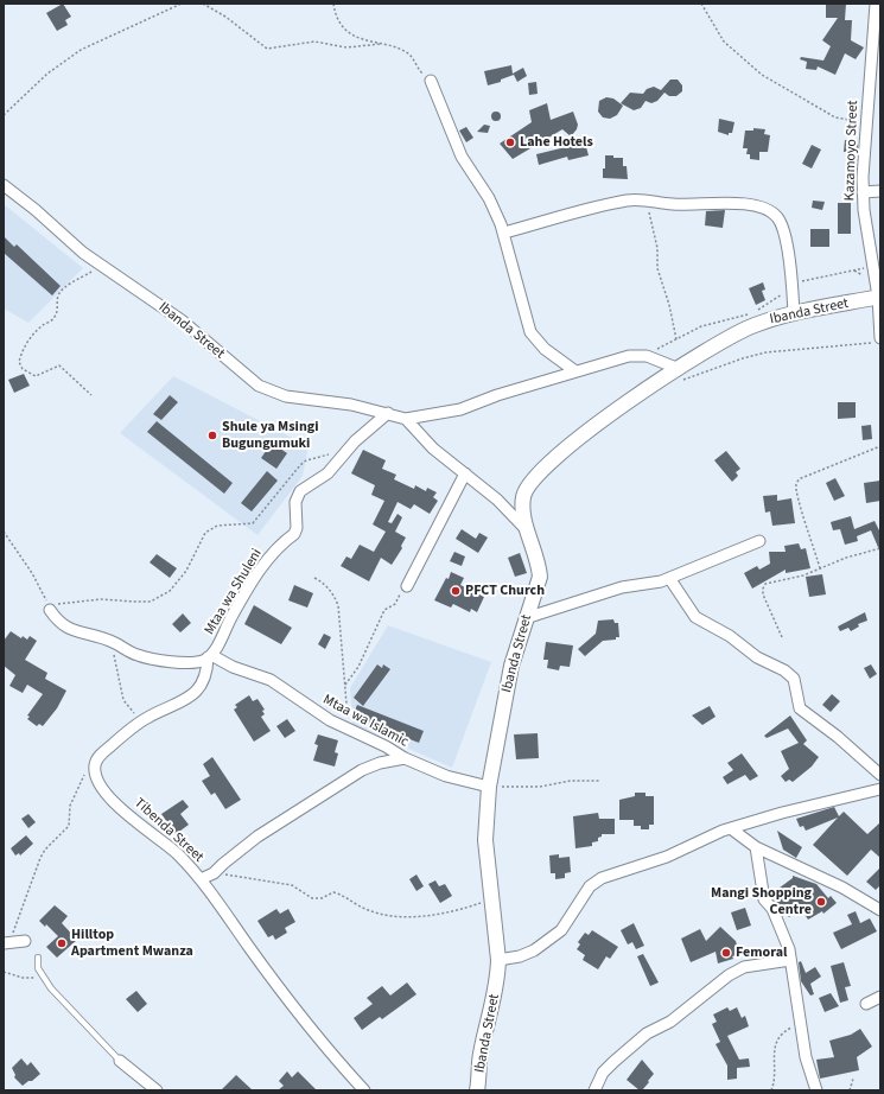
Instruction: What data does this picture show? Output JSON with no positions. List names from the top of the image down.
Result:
{
  "streets": {
    "street": [
      "Kazamoyo Street",
      "Ibanda Street",
      "Mtaa wa Shuleni",
      "Mtaa wa Islamic",
      "Tibenda Street"
    ]
  },
  "crossings": [
    ["Kazamoyo Street", "Ibanda Street"],
    ["Ibanda Street", "Mtaa wa Shuleni"],
    ["Ibanda Street", "Mtaa wa Islamic"],
    ["Mtaa wa Shuleni", "Mtaa wa Islamic"]
  ],
  "places": [
    "Lahe Hotels",
    "Shule ya Msingi Bugungumuki",
    "PFCT Church",
    "Mangi Shopping Centre",
    "Hilltop Apartment Mwanza",
    "Femoral"
  ]
}
